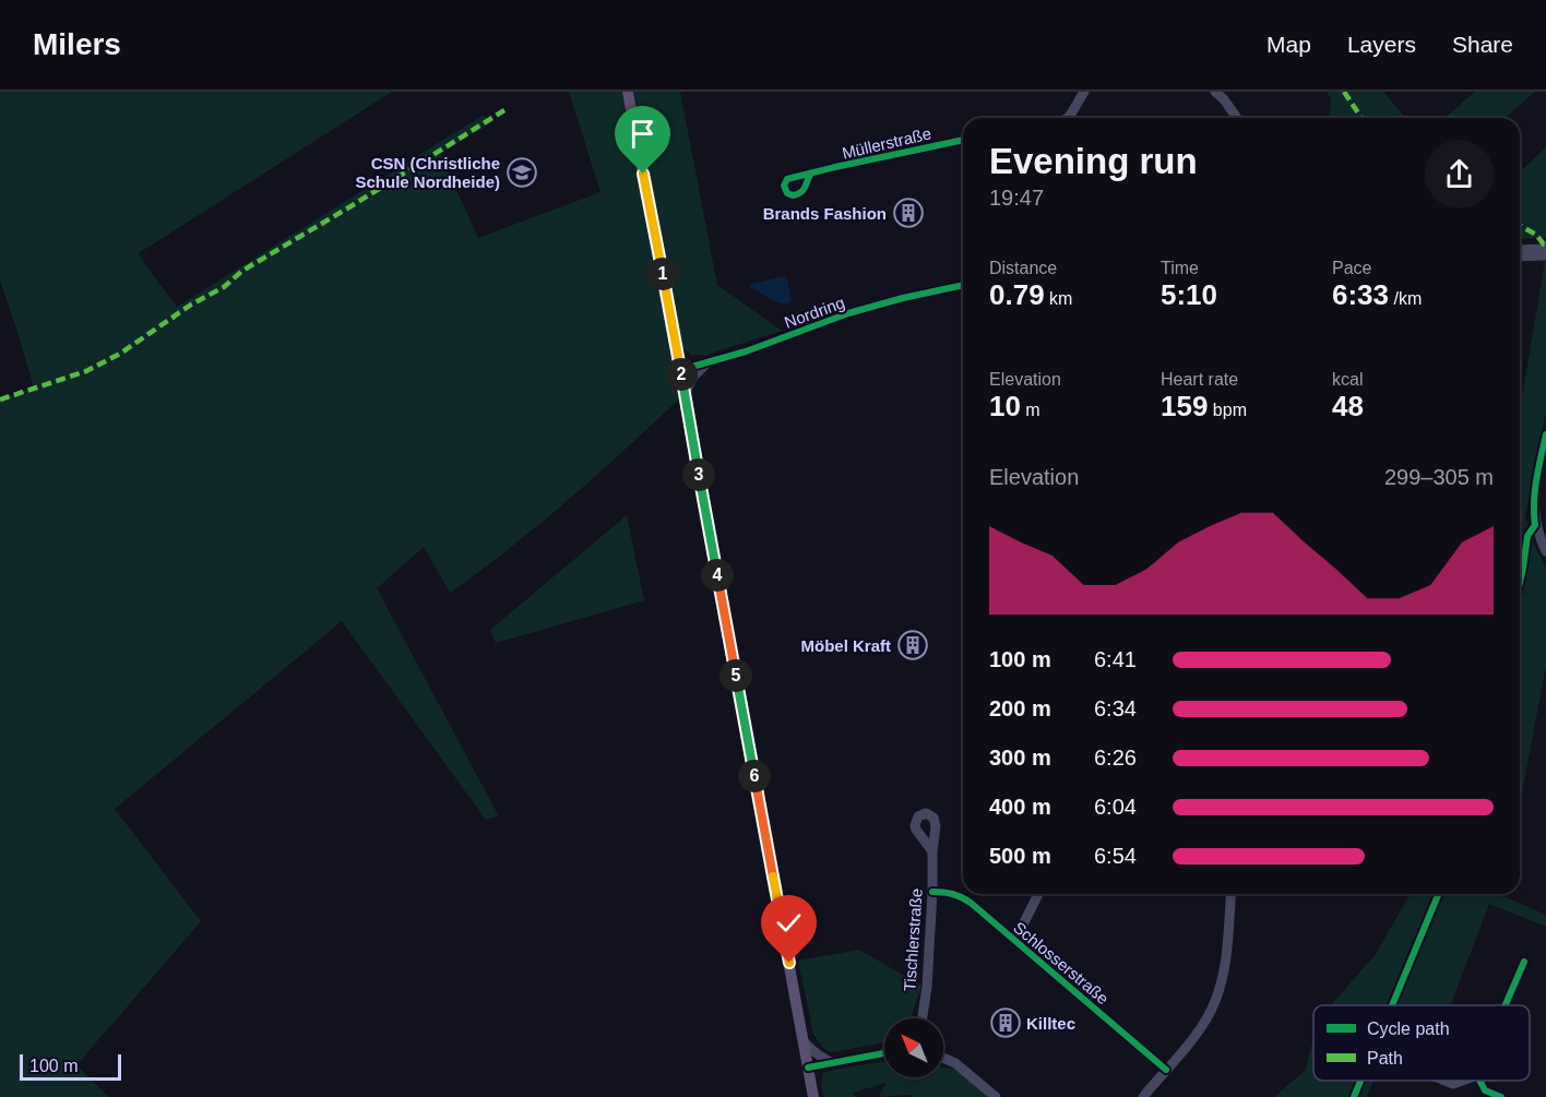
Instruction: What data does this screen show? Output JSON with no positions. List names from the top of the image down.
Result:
{
  "streets": {
    "street": [
      "Müllerstraße",
      "Nordring",
      "Tischlerstraße",
      "Schlosserstraße"
    ]
  },
  "crossings": [
    ["Tischlerstraße", "Schlosserstraße"]
  ],
  "places": {
    "school or university": ["CSN (Christliche Schule Nordheide)"],
    "building": ["Brands Fashion", "Möbel Kraft", "Killtec"]
  },
  "legend": ["Cycle path", "Path"],
  "scale_bar": "100 m",
  "north": "top left",
  "page": {
    "header": "Milers",
    "nav": ["Map", "Layers", "Share"],
    "heading": ["Evening run", "19:47"],
    "stats": [
      ["Distance", "0.79 km"],
      ["Time", "5:10"],
      ["Pace", "6:33 /km"],
      ["Elevation", "10 m"],
      ["Heart rate", "159 bpm"],
      ["kcal", "48"]
    ],
    "pins": [
      "1",
      "2",
      "3",
      "4",
      "5",
      "6"
    ],
    "chart": ["Elevation", "299–305 m"],
    "list": [
      {
        "name": "100 m",
        "note": "6:41"
      },
      {
        "name": "200 m",
        "note": "6:34"
      },
      {
        "name": "300 m",
        "note": "6:26"
      },
      {
        "name": "400 m",
        "note": "6:04"
      },
      {
        "name": "500 m",
        "note": "6:54"
      }
    ],
    "scale": "100 m"
  }
}
